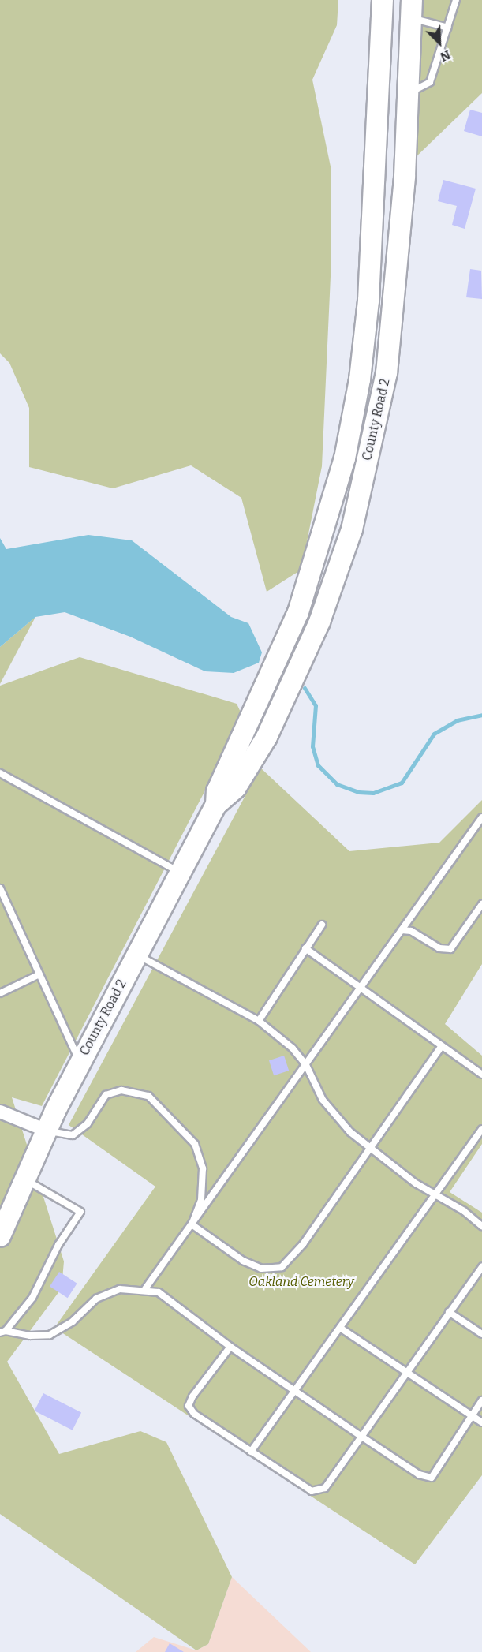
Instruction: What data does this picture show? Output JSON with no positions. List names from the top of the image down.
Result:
{
  "streets": {
    "main road": ["County Road 2"]
  },
  "parks": ["Oakland Cemetery"],
  "north": "bottom right"
}
